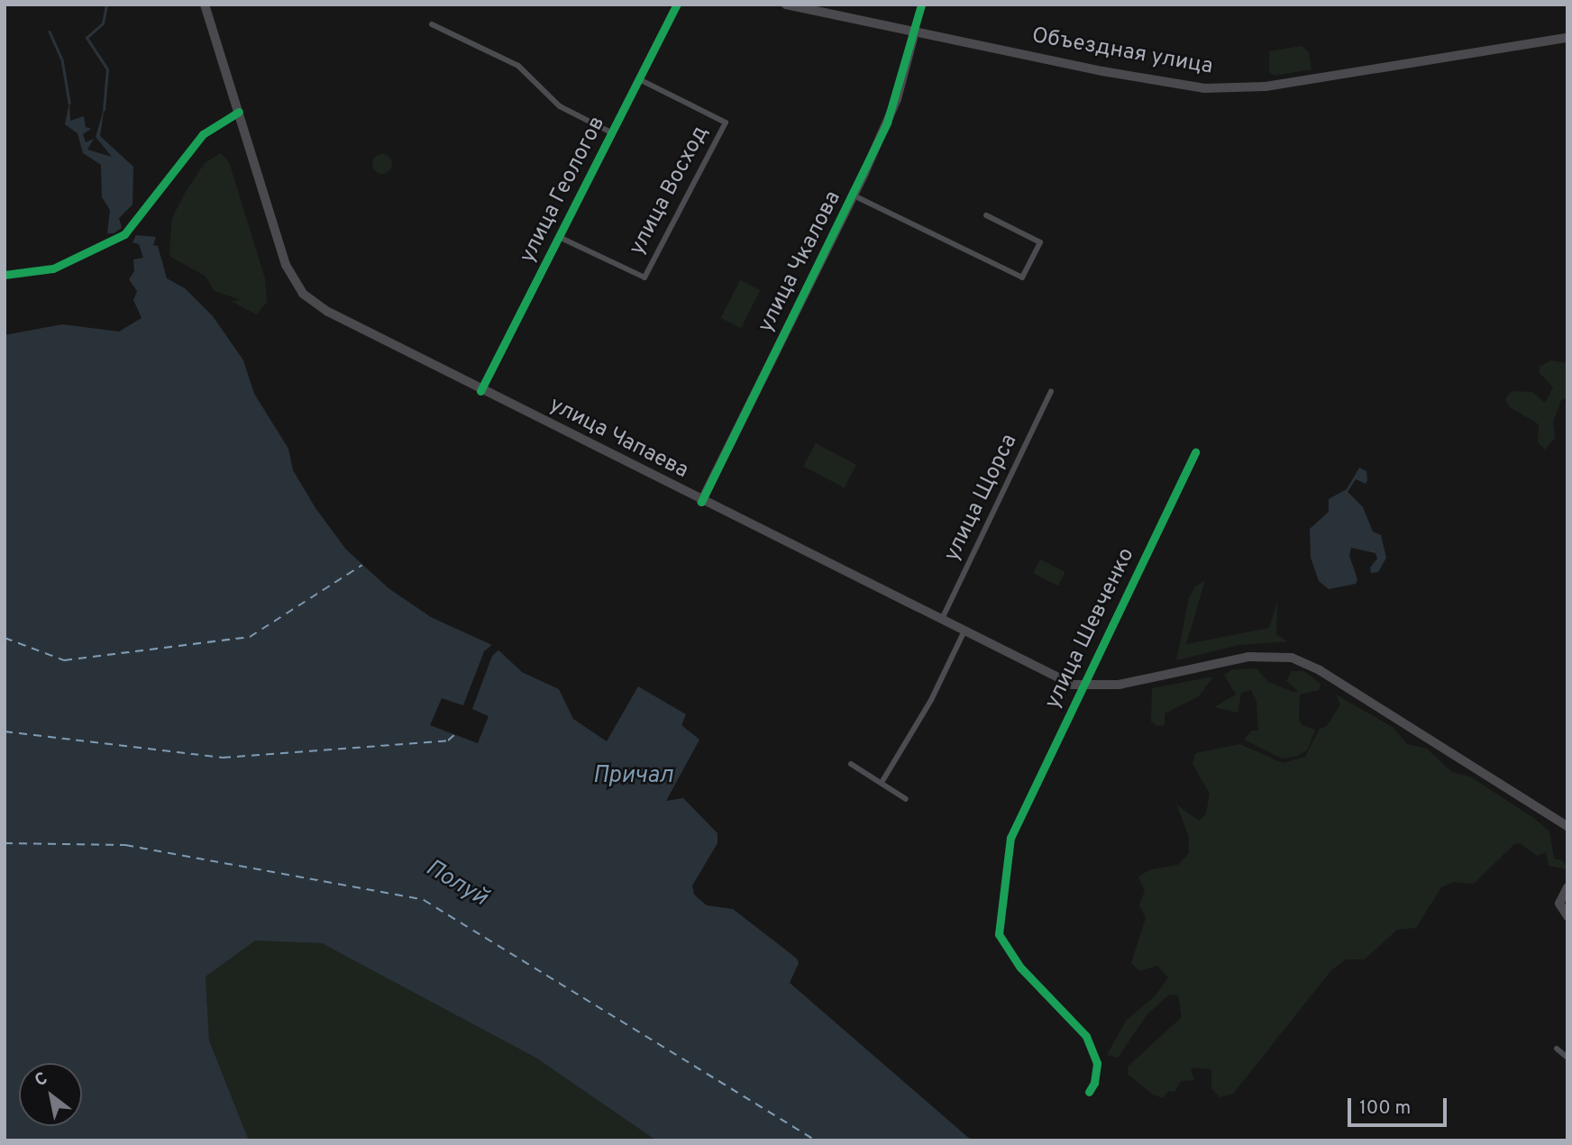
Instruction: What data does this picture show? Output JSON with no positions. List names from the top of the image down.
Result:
{
  "streets": {
    "main road": ["Объездная улица", "улица Чкалова", "улица Чапаева"],
    "street": [
      "улица Геологов",
      "улица Восход",
      "улица Щорса",
      "улица Шевченко"
    ]
  },
  "crossings": [
    ["Объездная улица", "улица Чкалова"],
    ["улица Геологов", "улица Восход"],
    ["улица Геологов", "улица Чапаева"],
    ["улица Чкалова", "улица Чапаева"],
    ["улица Чапаева", "улица Щорса"],
    ["улица Чапаева", "улица Шевченко"]
  ],
  "water": ["Причал", "Полуй"],
  "scale_bar": "100 m",
  "north": "top left"
}
